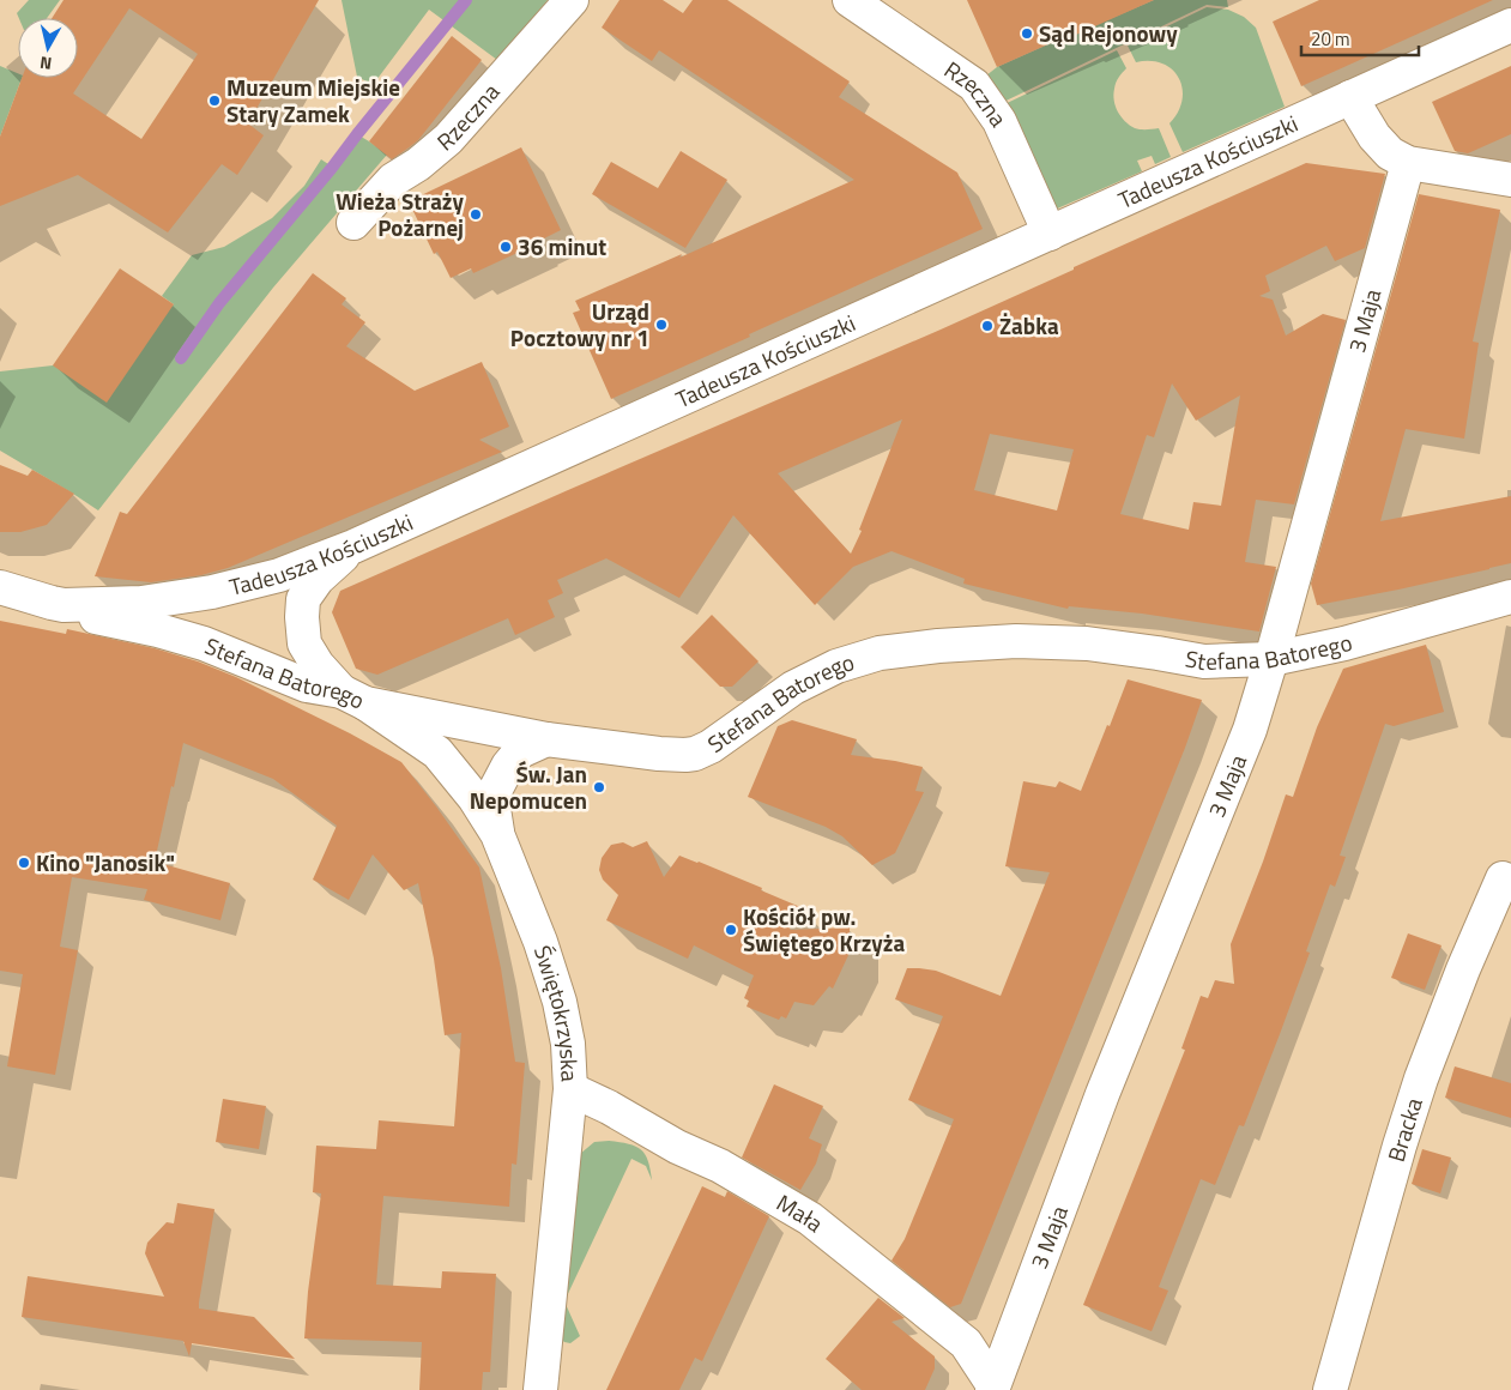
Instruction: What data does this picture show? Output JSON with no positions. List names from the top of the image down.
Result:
{
  "streets": {
    "street": [
      "Rzeczna",
      "Tadeusza Kościuszki",
      "3 Maja",
      "Stefana Batorego",
      "Świętokrzyska",
      "Bracka",
      "Mała"
    ]
  },
  "crossings": [
    ["Rzeczna", "Tadeusza Kościuszki"],
    ["Tadeusza Kościuszki", "Stefana Batorego"],
    ["3 Maja", "Stefana Batorego"],
    ["3 Maja", "Mała"],
    ["Stefana Batorego", "Świętokrzyska"],
    ["Świętokrzyska", "Mała"]
  ],
  "places": [
    "Sąd Rejonowy",
    "Muzeum Miejskie Stary Zamek",
    "Wieża Straży Pożarnej",
    "36 minut",
    "Urząd Pocztowy nr 1",
    "Żabka",
    "Św. Jan Nepomucen",
    "Kino \"Janosik\"",
    "Kościół pw. Świętego Krzyża"
  ],
  "scale_bar": "20 m",
  "north": "bottom"
}
